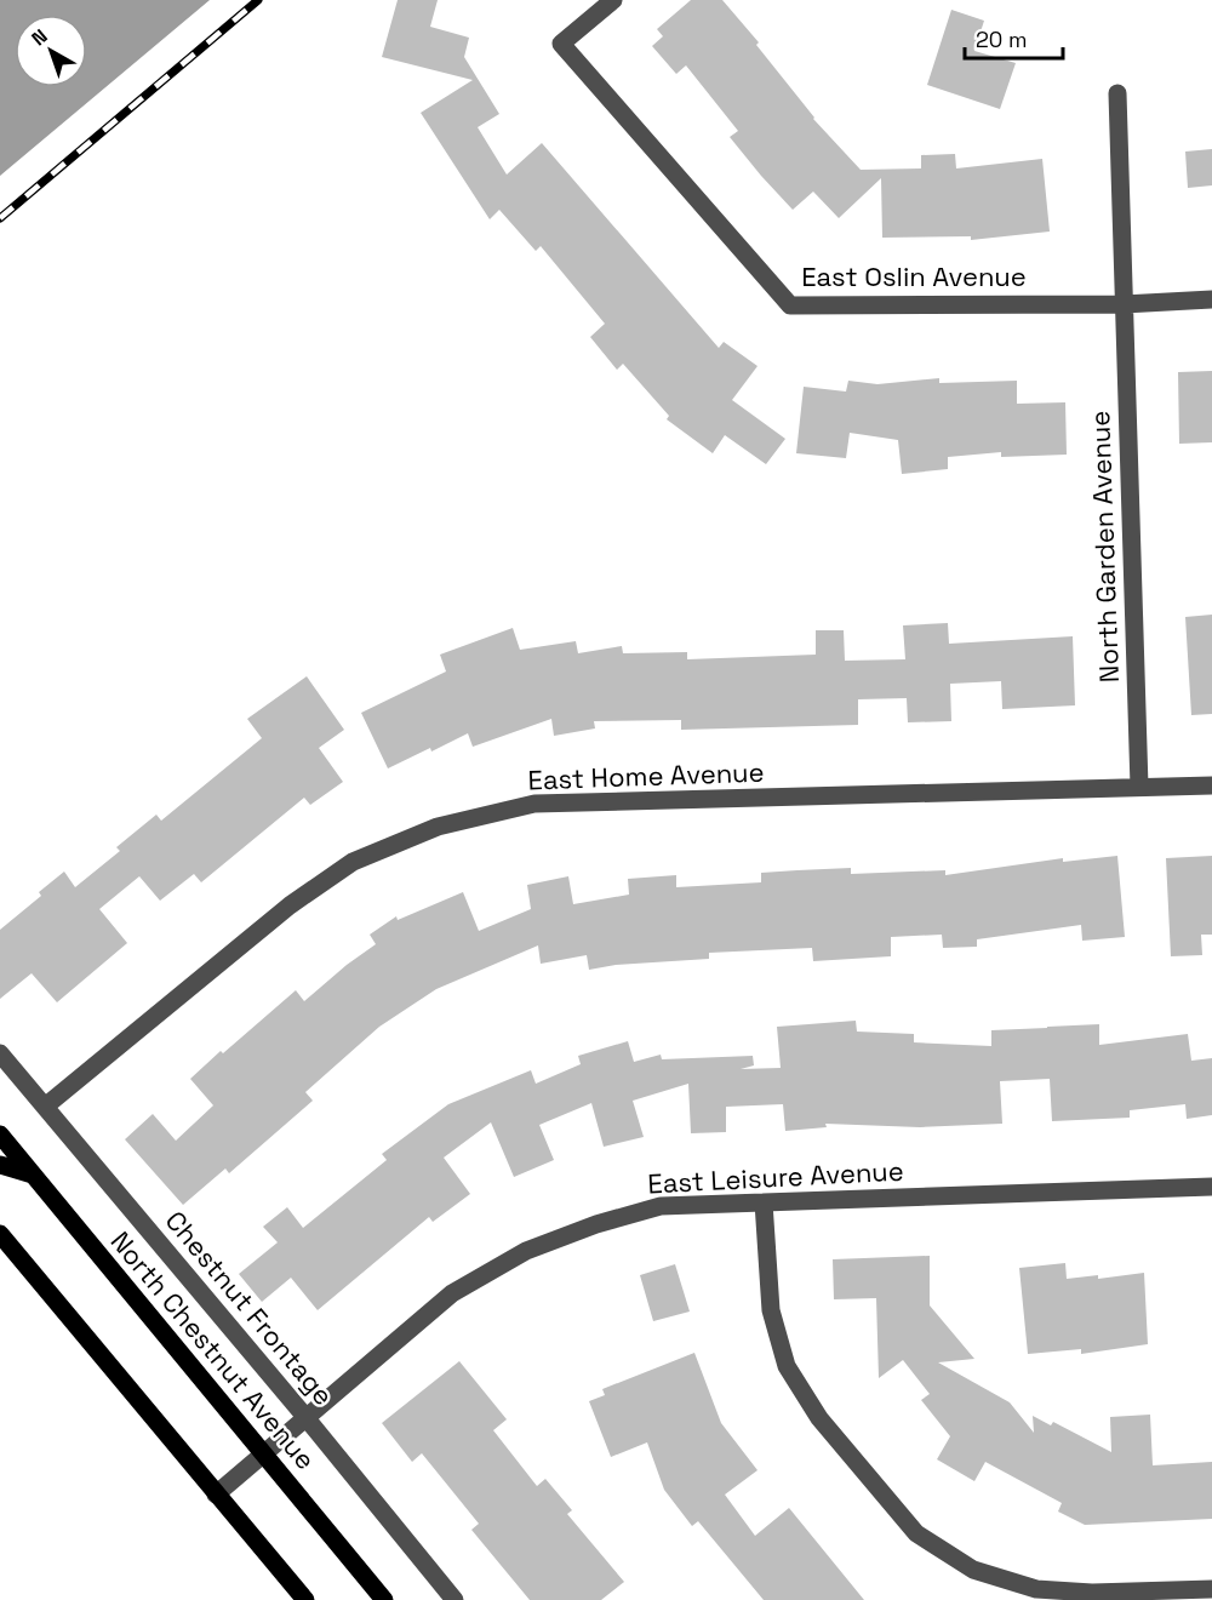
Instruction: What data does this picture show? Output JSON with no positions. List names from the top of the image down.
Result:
{
  "streets": {
    "main road": ["North Chestnut Avenue"],
    "street": [
      "East Oslin Avenue",
      "North Garden Avenue",
      "East Home Avenue",
      "East Leisure Avenue",
      "Chestnut Frontage"
    ]
  },
  "crossings": [
    ["East Oslin Avenue", "North Garden Avenue"],
    ["North Garden Avenue", "East Home Avenue"],
    ["East Home Avenue", "Chestnut Frontage"],
    ["East Leisure Avenue", "Chestnut Frontage"],
    ["East Leisure Avenue", "North Chestnut Avenue"]
  ],
  "scale_bar": "20 m",
  "north": "top left"
}
